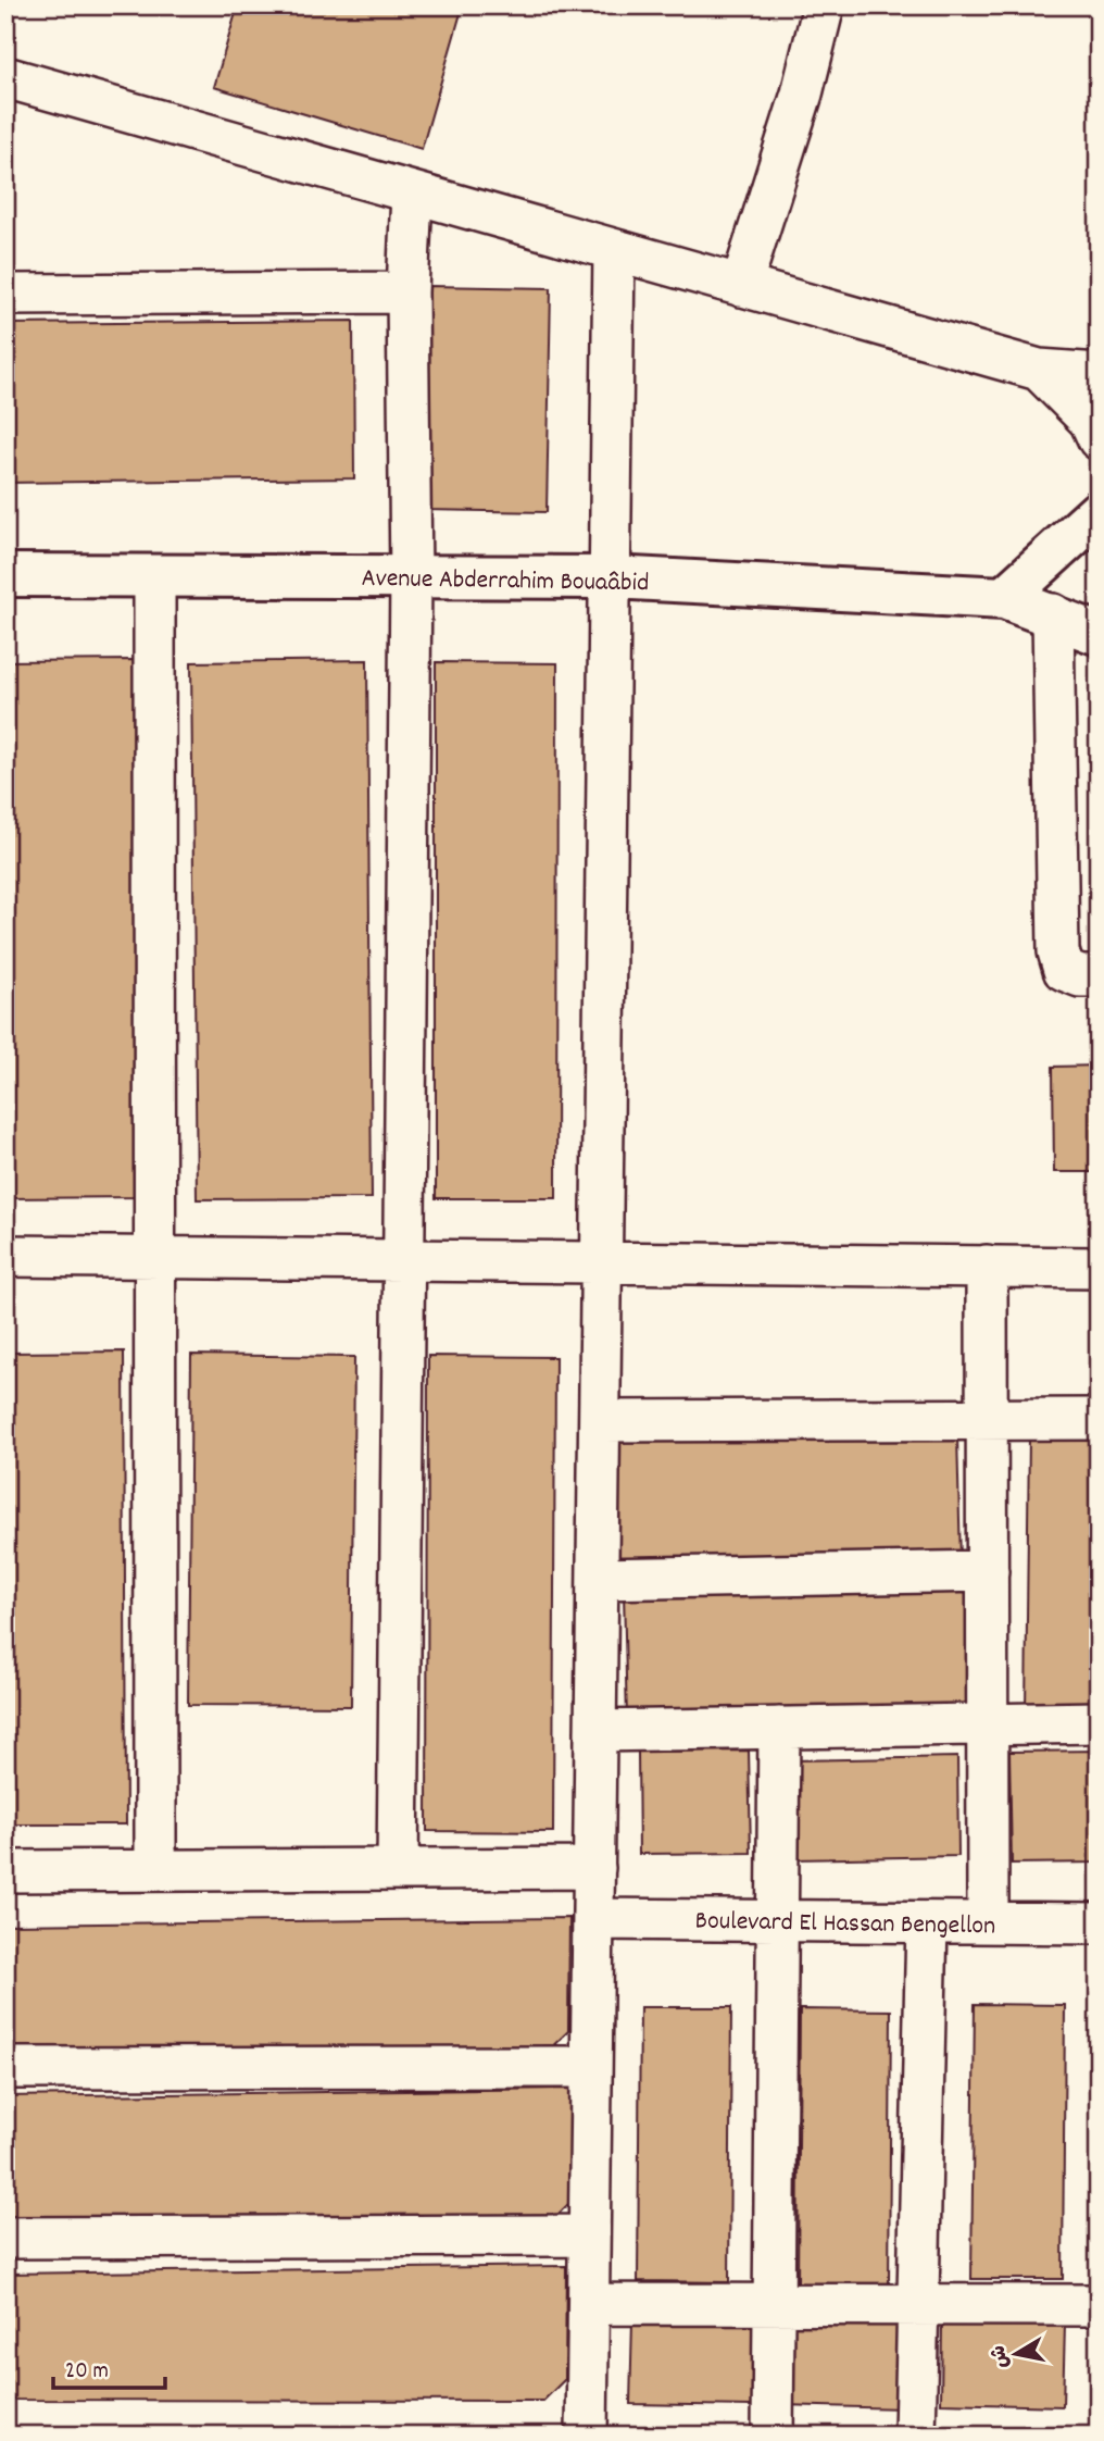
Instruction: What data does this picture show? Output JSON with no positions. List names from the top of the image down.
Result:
{
  "streets": {
    "street": ["Avenue Abderrahim Bouaâbid", "Boulevard El Hassan Bengellon"]
  },
  "scale_bar": "20 m",
  "north": "left"
}
